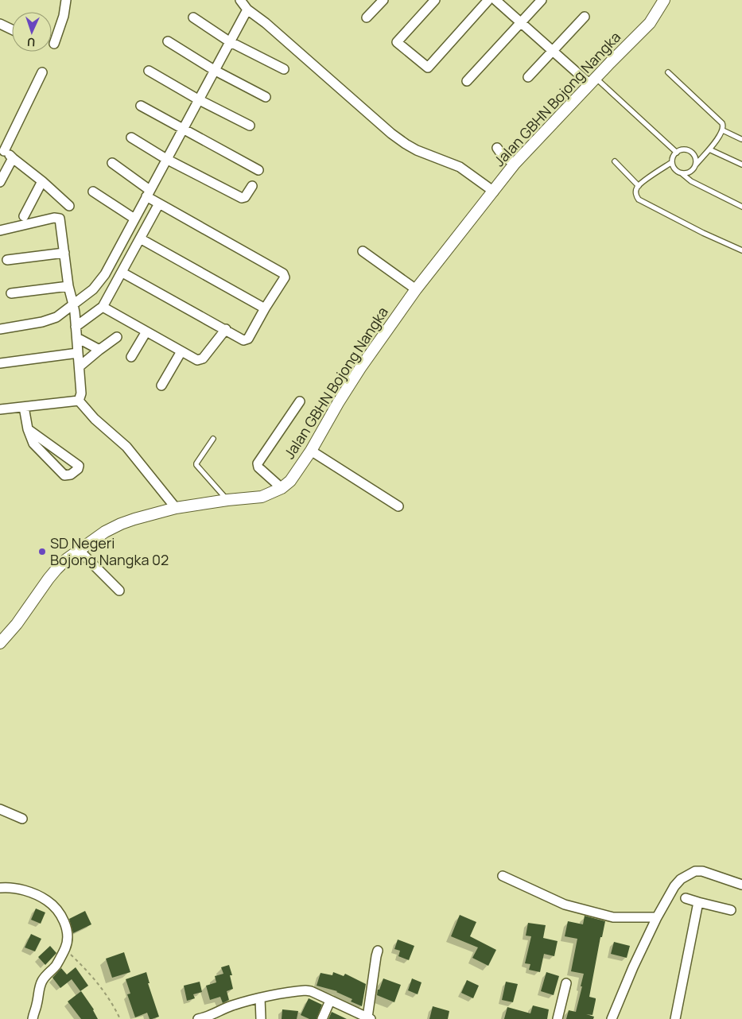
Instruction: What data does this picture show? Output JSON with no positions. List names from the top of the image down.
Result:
{
  "streets": {
    "street": ["Jalan GBHN Bojong Nangka"]
  },
  "places": ["SD Negeri Bojong Nangka 02"],
  "north": "bottom"
}
